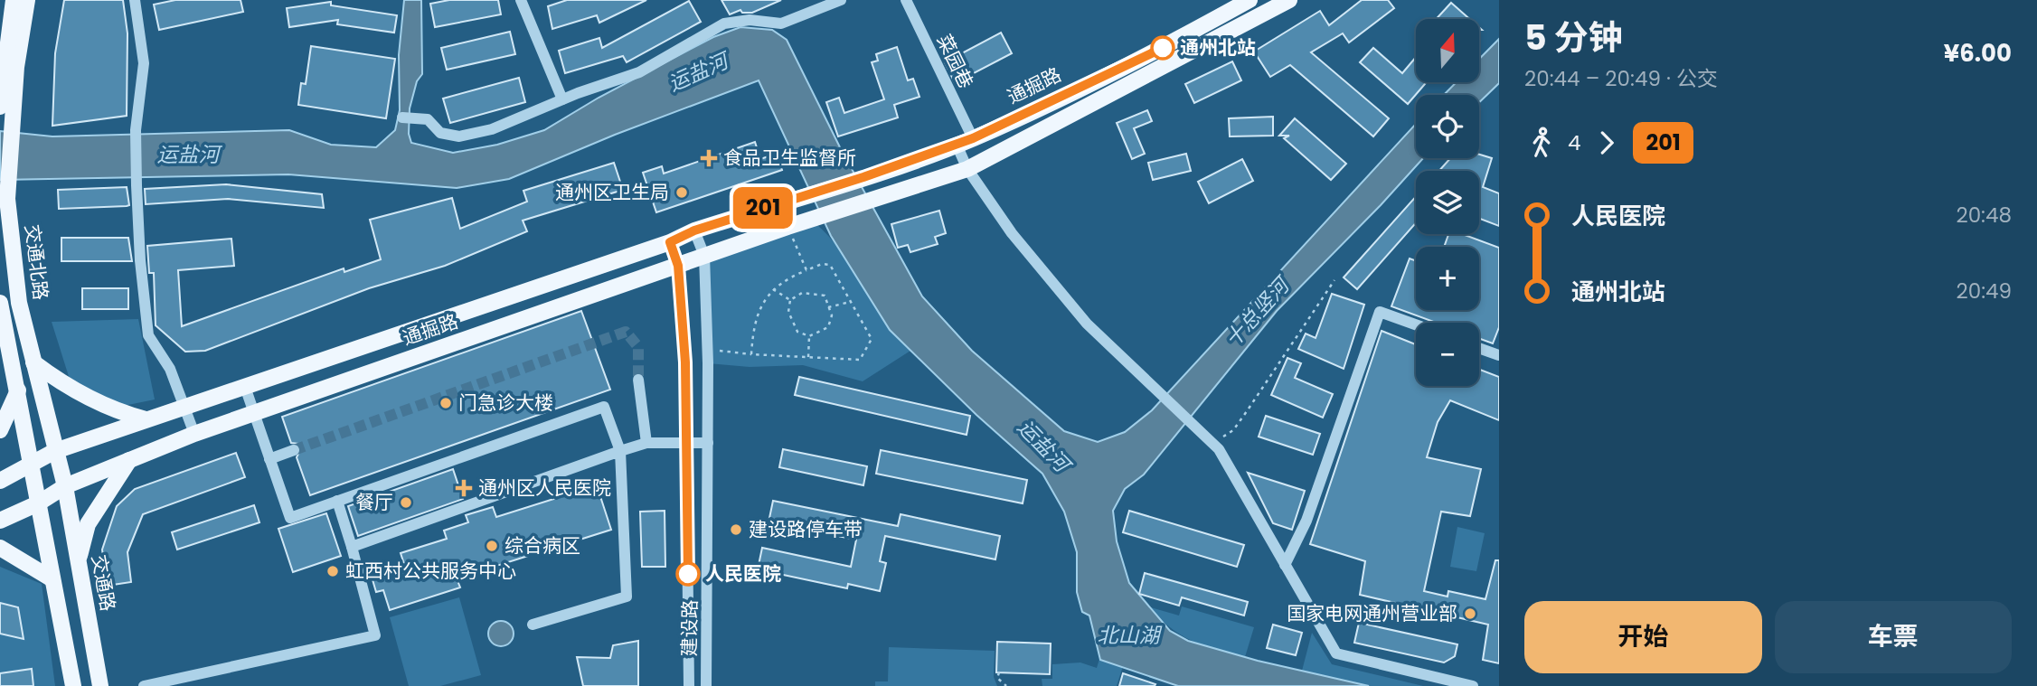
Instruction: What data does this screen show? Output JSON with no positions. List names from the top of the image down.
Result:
{
  "streets": {
    "main road": ["通掘路", "交通北路", "交通路"],
    "street": ["菜园巷", "建设路"]
  },
  "crossings": [
    ["菜园巷", "通掘路"],
    ["通掘路", "交通北路"],
    ["通掘路", "交通路"],
    ["通掘路", "建设路"],
    ["交通北路", "交通路"]
  ],
  "water": ["运盐河", "十总竖河", "北山湖"],
  "places": {
    "other": [
      "通州北站",
      "通州区卫生局",
      "门急诊大楼",
      "餐厅",
      "建设路停车带",
      "综合病区",
      "虹西村公共服务中心",
      "人民医院",
      "国家电网通州营业部"
    ],
    "health": ["食品卫生监督所", "通州区人民医院"]
  },
  "lines": ["bus line 201"],
  "north": "top",
  "page": {
    "on_map": "201",
    "heading": ["5 分钟", "20:44 – 20:49 · 公交", "¥6.00"],
    "map_buttons": ["+", "−"],
    "legs": ["4", "201"],
    "list": [
      {
        "name": "人民医院",
        "value": "20:48"
      },
      {
        "name": "通州北站",
        "value": "20:49"
      }
    ],
    "buttons": ["开始", "车票"]
  }
}
